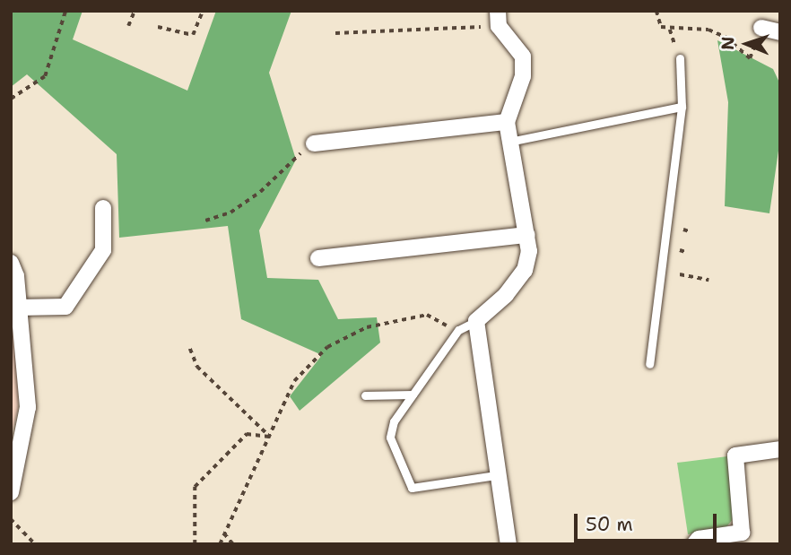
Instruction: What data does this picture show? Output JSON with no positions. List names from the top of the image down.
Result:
{
  "scale_bar": "50 m",
  "north": "left"
}
